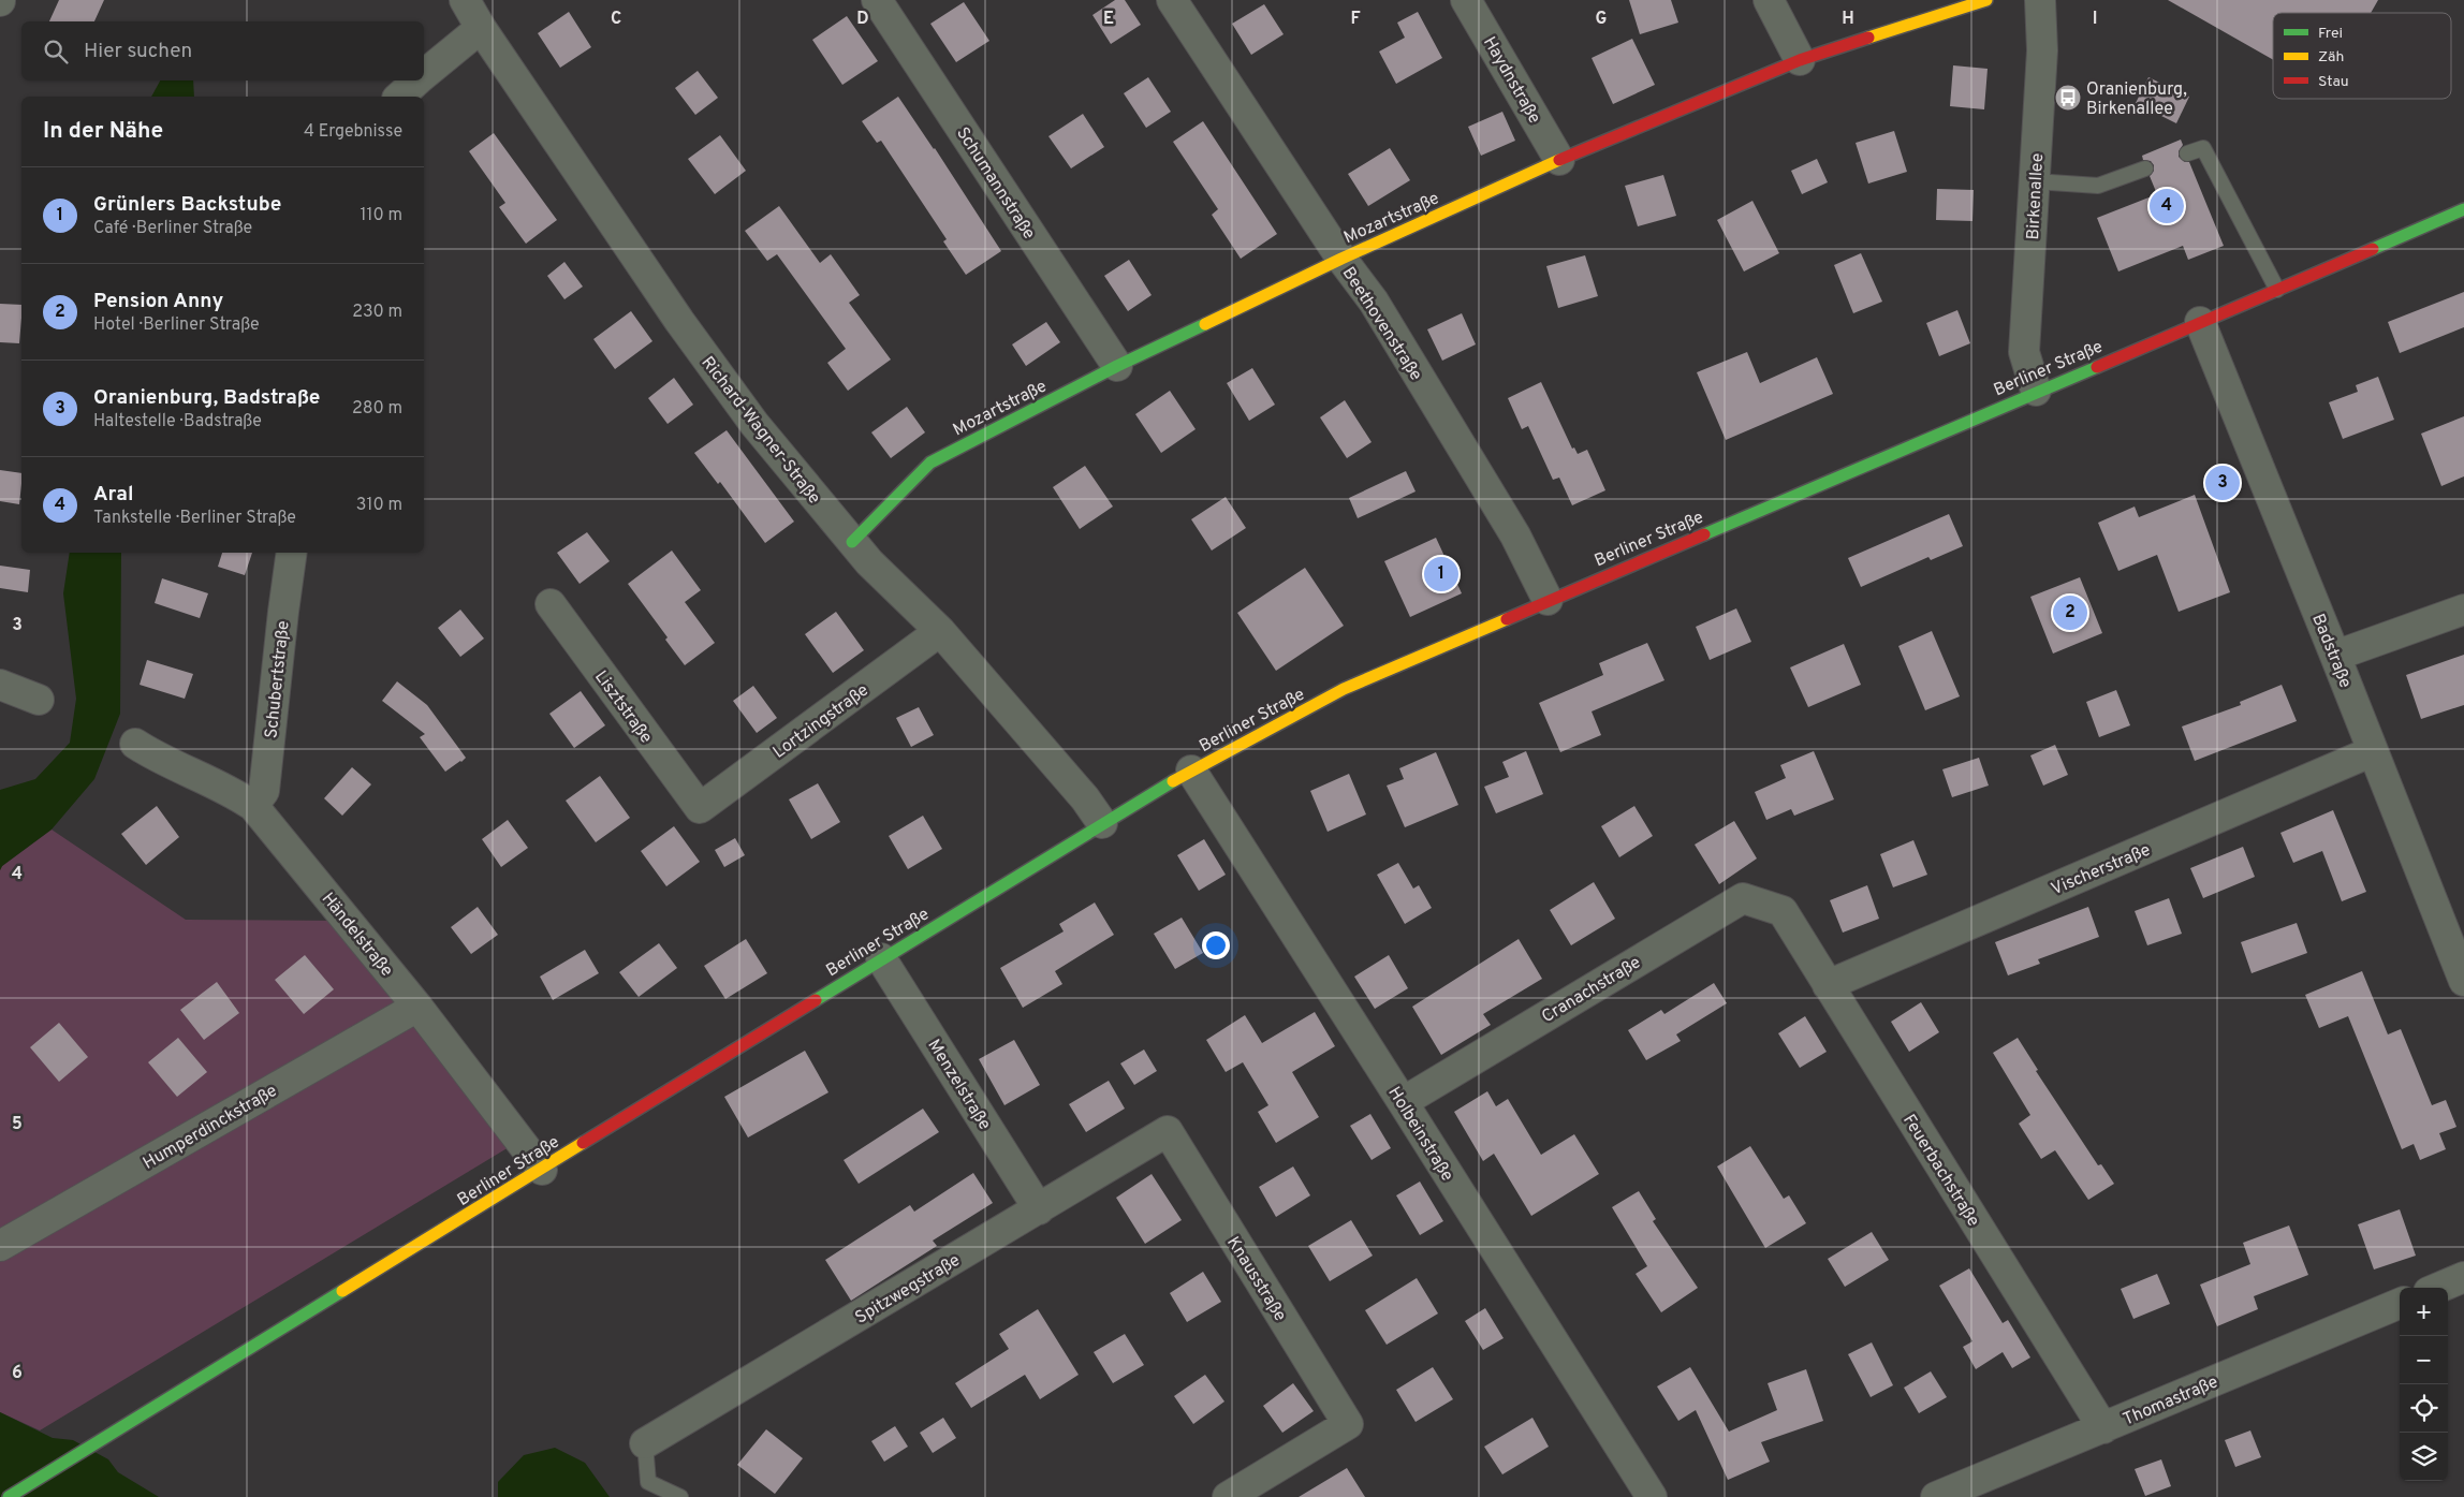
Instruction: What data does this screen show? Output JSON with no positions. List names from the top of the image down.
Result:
{
  "streets": {
    "main road": ["Mozartstraße", "Berliner Straße"],
    "street": [
      "Haydnstraße",
      "Schumannstraße",
      "Birkenallee",
      "Beethovenstraße",
      "Richard-Wagner-Straße",
      "Badstraße",
      "Schubertstraße",
      "Lisztstraße",
      "Lortzingstraße",
      "Vischerstraße",
      "Händelstraße",
      "Cranachstraße",
      "Menzelstraße",
      "Humperdinckstraße",
      "Holbeinstraße",
      "Feuerbachstraße",
      "Knausstraße",
      "Spitzwegstraße",
      "Thomastraße"
    ]
  },
  "crossings": [
    ["Haydnstraße", "Mozartstraße"],
    ["Schumannstraße", "Mozartstraße"],
    ["Birkenallee", "Berliner Straße"],
    ["Mozartstraße", "Beethovenstraße"],
    ["Mozartstraße", "Richard-Wagner-Straße"],
    ["Beethovenstraße", "Berliner Straße"],
    ["Berliner Straße", "Richard-Wagner-Straße"],
    ["Berliner Straße", "Badstraße"],
    ["Berliner Straße", "Händelstraße"],
    ["Berliner Straße", "Menzelstraße"],
    ["Berliner Straße", "Holbeinstraße"],
    ["Richard-Wagner-Straße", "Lortzingstraße"],
    ["Badstraße", "Vischerstraße"],
    ["Schubertstraße", "Händelstraße"],
    ["Lisztstraße", "Lortzingstraße"],
    ["Vischerstraße", "Feuerbachstraße"],
    ["Händelstraße", "Humperdinckstraße"],
    ["Cranachstraße", "Holbeinstraße"],
    ["Cranachstraße", "Feuerbachstraße"],
    ["Menzelstraße", "Spitzwegstraße"],
    ["Feuerbachstraße", "Thomastraße"],
    ["Knausstraße", "Spitzwegstraße"]
  ],
  "places": {
    "bus stop": ["Oranienburg, Birkenallee"]
  },
  "legend": ["Frei", "Zäh", "Stau"],
  "page": {
    "search": "Hier suchen",
    "heading": ["In der Nähe", "4 Ergebnisse"],
    "list": [
      {
        "mark": "1",
        "name": "Grünlers Backstube",
        "note": "Café · Berliner Straße",
        "value": "110 m"
      },
      {
        "mark": "2",
        "name": "Pension Anny",
        "note": "Hotel · Berliner Straße",
        "value": "230 m"
      },
      {
        "mark": "3",
        "name": "Oranienburg, Badstraße",
        "note": "Haltestelle · Badstraße",
        "value": "280 m"
      },
      {
        "mark": "4",
        "name": "Aral",
        "note": "Tankstelle · Berliner Straße",
        "value": "310 m"
      }
    ],
    "pins": [
      "4",
      "3",
      "1",
      "2"
    ],
    "map_buttons": ["+", "−"]
  },
  "grid": {
    "columns": [
      "C",
      "D",
      "E",
      "F",
      "G",
      "H",
      "I"
    ],
    "rows": [
      "3",
      "4",
      "5",
      "6"
    ]
  }
}
